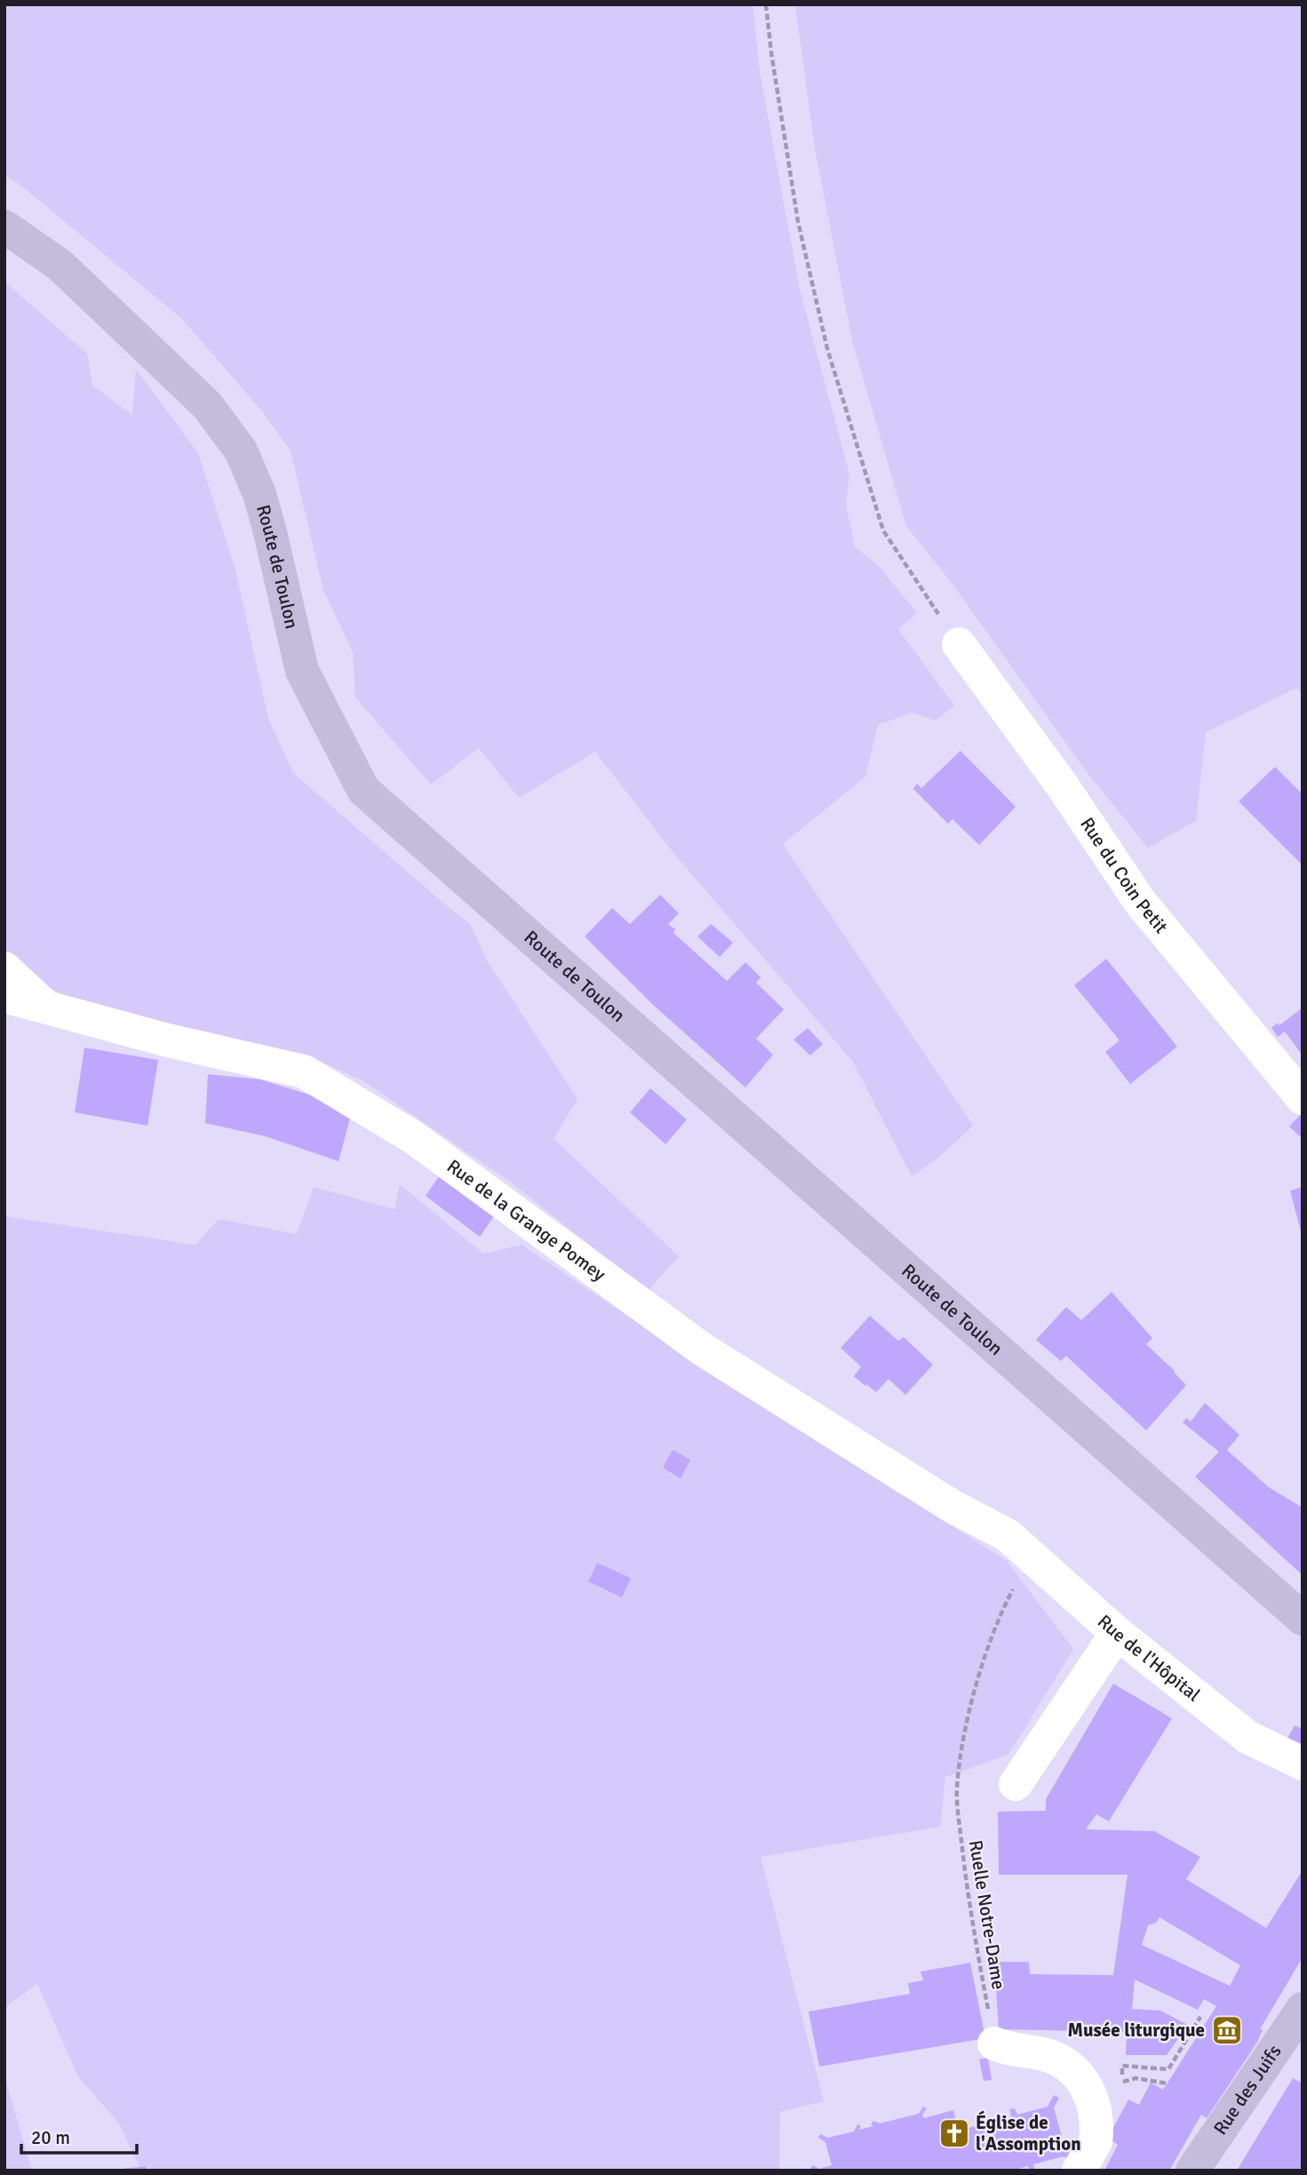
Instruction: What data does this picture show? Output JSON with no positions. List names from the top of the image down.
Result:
{
  "streets": {
    "main road": ["Route de Toulon", "Rue des Juifs"],
    "street": ["Rue du Coin Petit", "Rue de la Grange Pomey", "Rue de l'Hôpital"],
    "path": ["Ruelle Notre-Dame"]
  },
  "crossings": [
    ["Rue de la Grange Pomey", "Rue de l'Hôpital"],
    ["Rue de la Grange Pomey", "Ruelle Notre-Dame"],
    ["Rue de l'Hôpital", "Ruelle Notre-Dame"]
  ],
  "places": {
    "museum": ["Musée liturgique"],
    "church": ["Église de l'Assomption"]
  },
  "scale_bar": "20 m"
}
